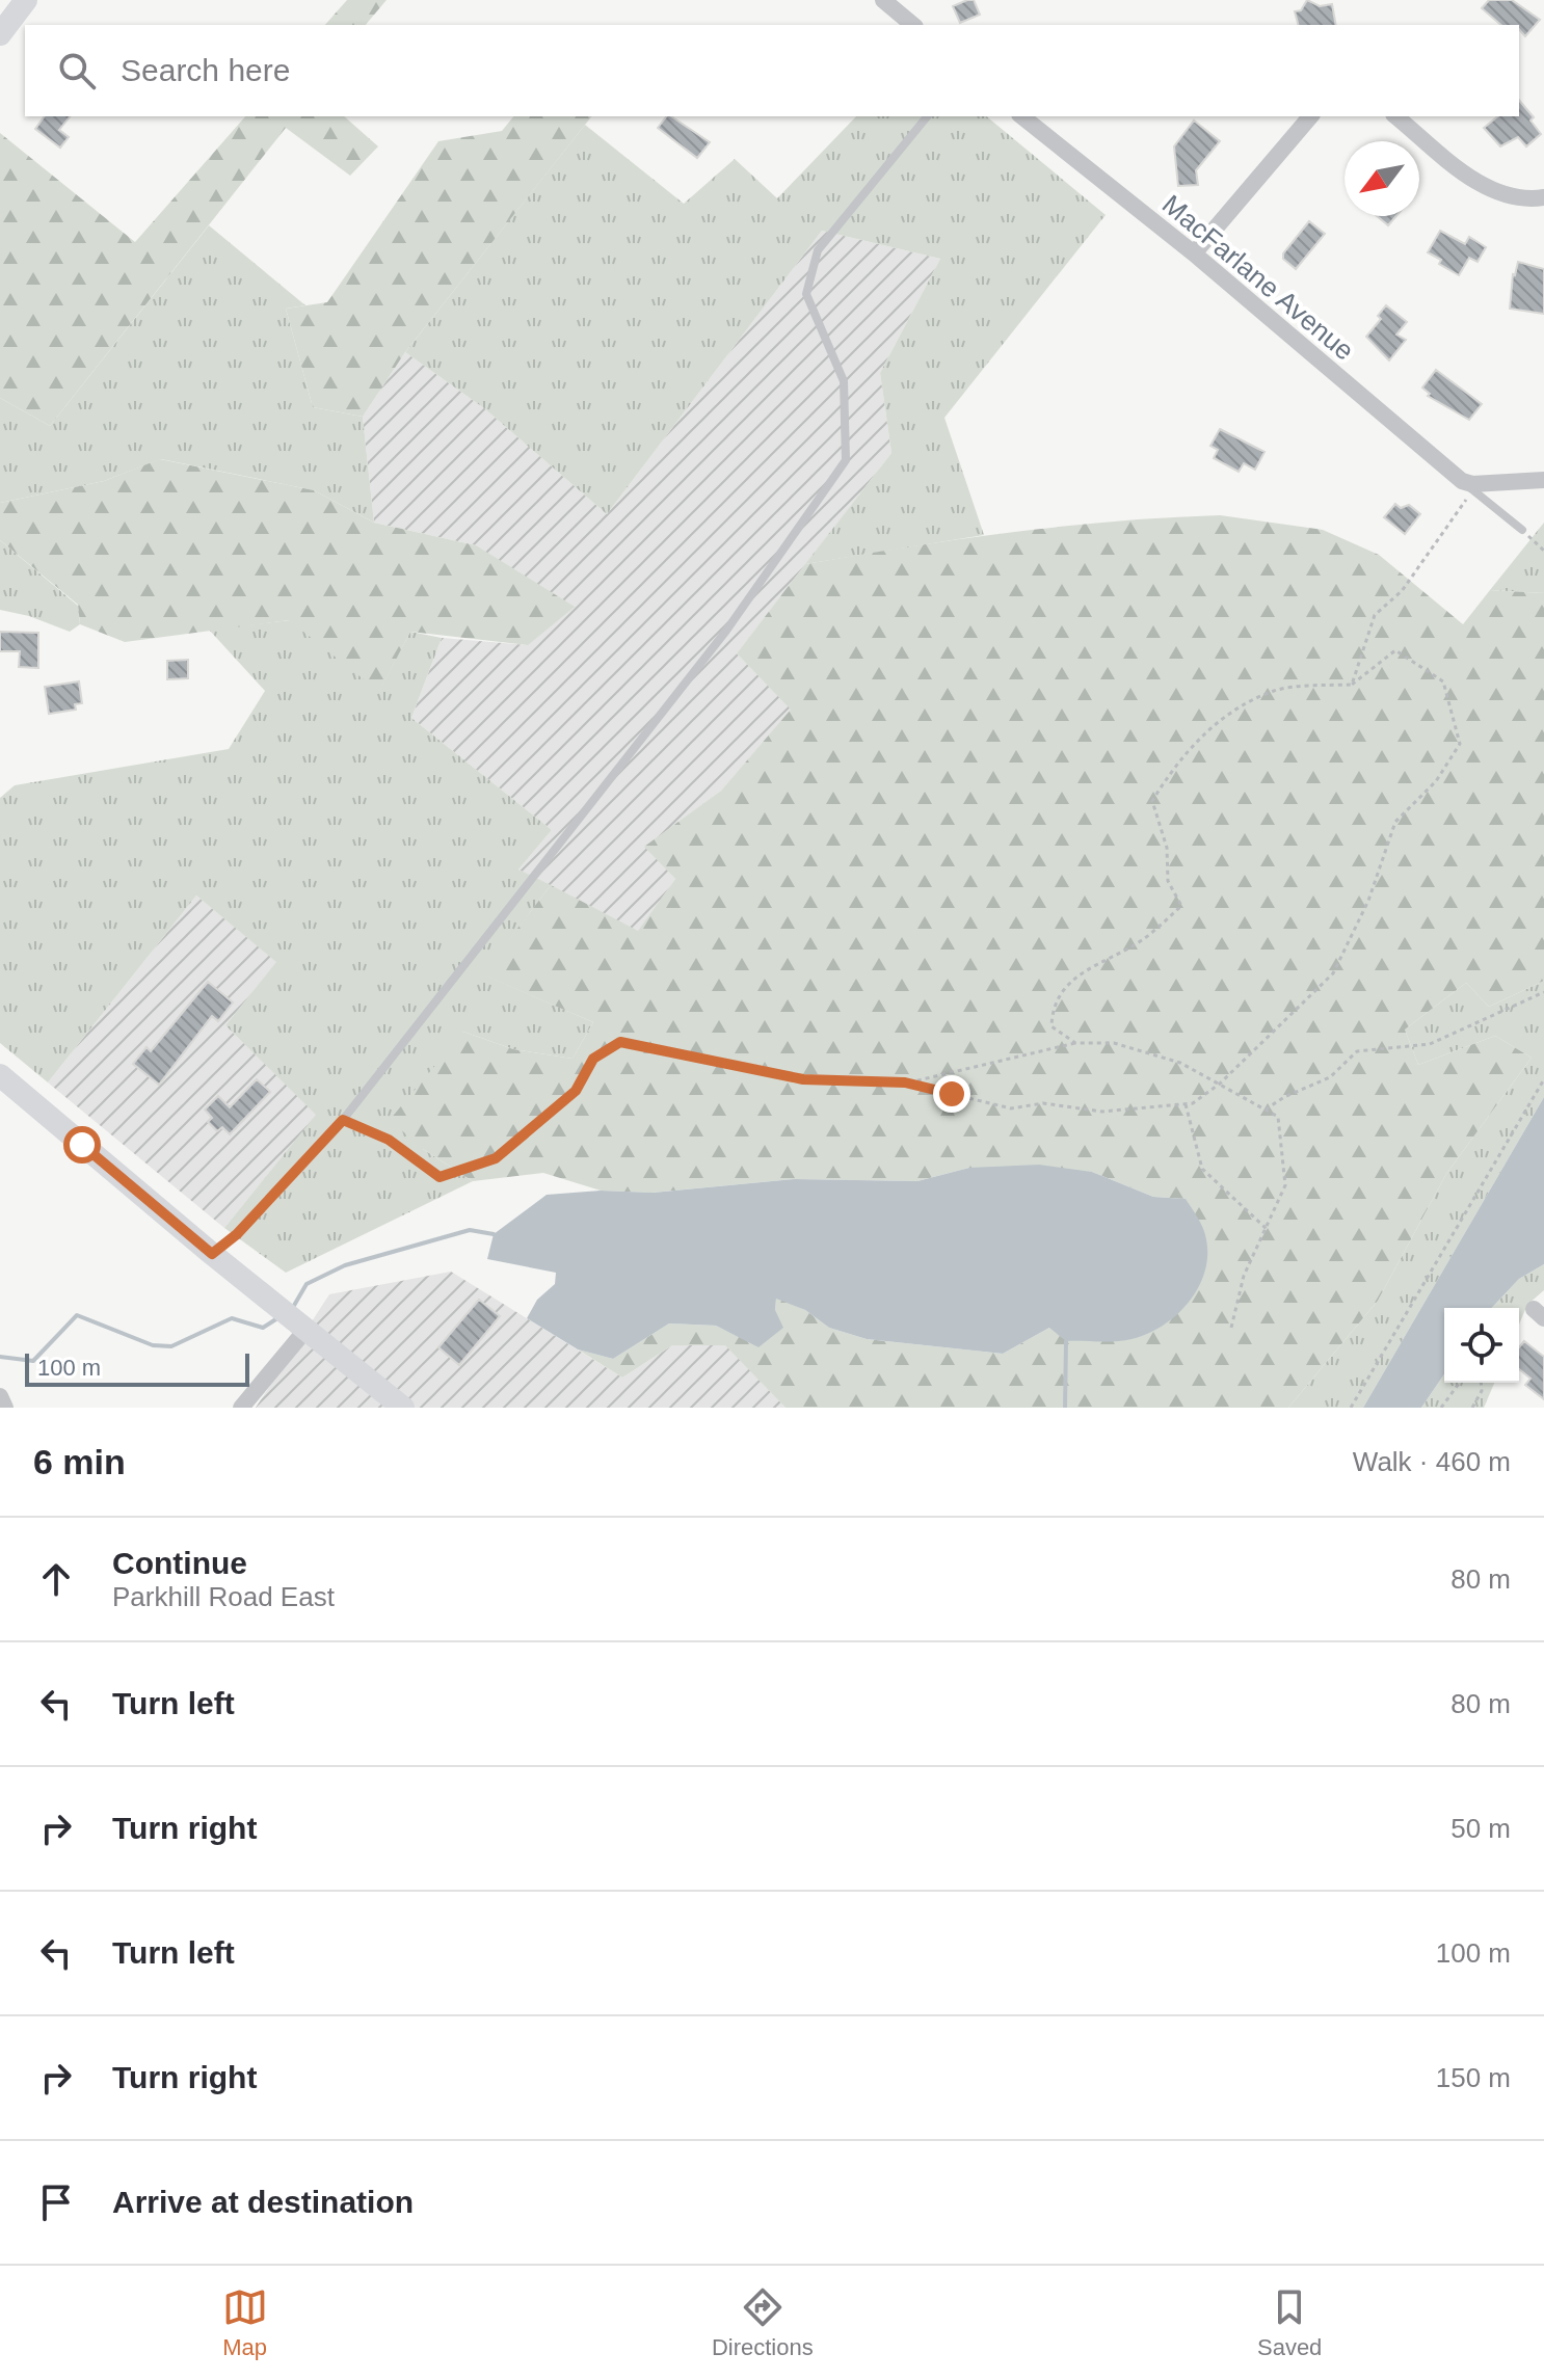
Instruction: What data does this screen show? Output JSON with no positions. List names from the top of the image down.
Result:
{
  "streets": {
    "street": ["MacFarlane Avenue"]
  },
  "scale_bar": "100 m",
  "north": "bottom left",
  "page": {
    "search": "Search here",
    "scale": "100 m",
    "heading": ["6 min", "Walk · 460 m"],
    "list": [
      ["Continue", "Parkhill Road East", "80 m"],
      ["Turn left", "80 m"],
      ["Turn right", "50 m"],
      ["Turn left", "100 m"],
      ["Turn right", "150 m"],
      "Arrive at destination"
    ],
    "nav": ["Map", "Directions", "Saved"]
  }
}
